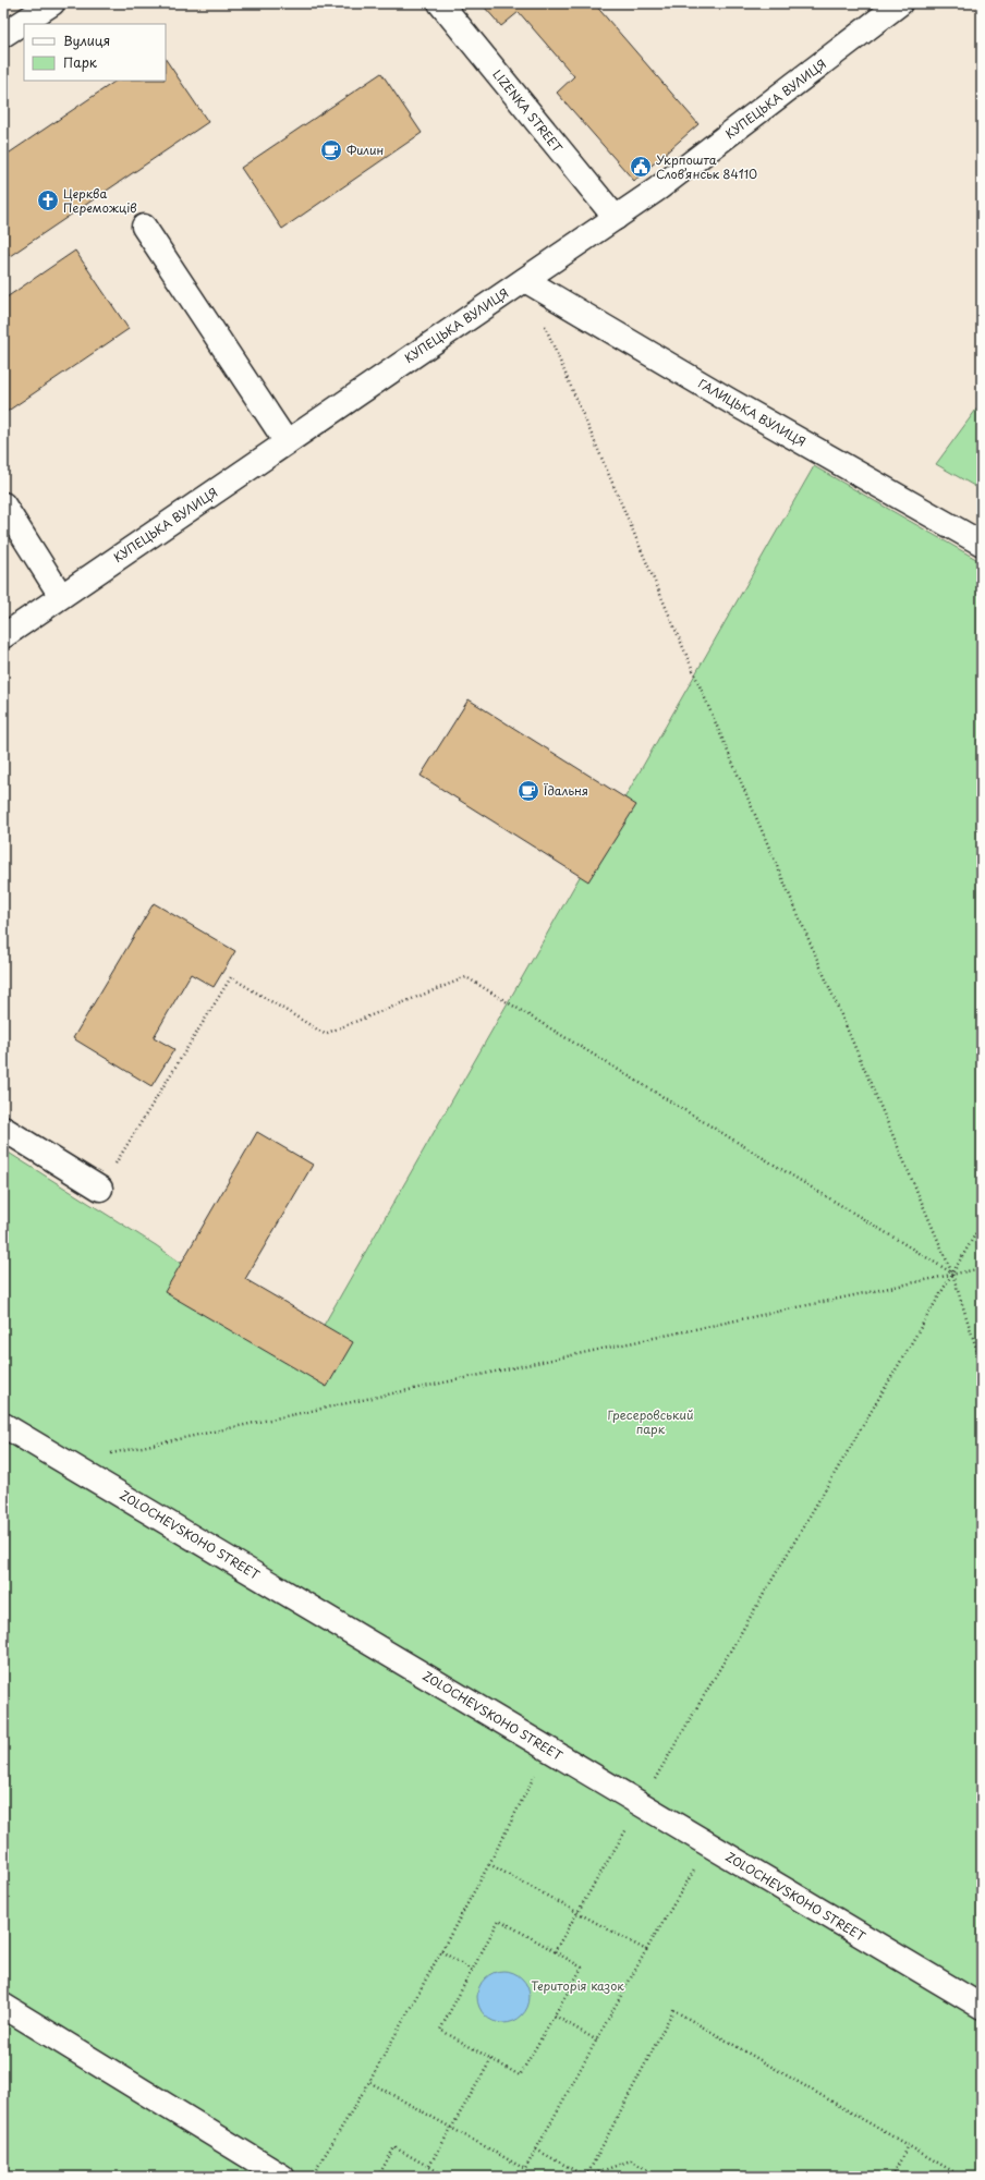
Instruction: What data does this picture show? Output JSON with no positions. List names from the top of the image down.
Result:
{
  "streets": {
    "street": [
      "КУПЕЦЬКА ВУЛИЦЯ",
      "LIZENKA STREET",
      "ГАЛИЦЬКА ВУЛИЦЯ",
      "ZOLOCHEVSKOHO STREET"
    ]
  },
  "crossings": [
    ["КУПЕЦЬКА ВУЛИЦЯ", "LIZENKA STREET"],
    ["КУПЕЦЬКА ВУЛИЦЯ", "ГАЛИЦЬКА ВУЛИЦЯ"]
  ],
  "parks": ["Гресеровський парк", "Територія казок"],
  "places": {
    "cafe": ["Филин", "Їдальня"],
    "public building": ["Укрпошта Слов’янськ 84110"],
    "church": ["Церква Переможців"]
  },
  "legend": ["Вулиця", "Парк"]
}
